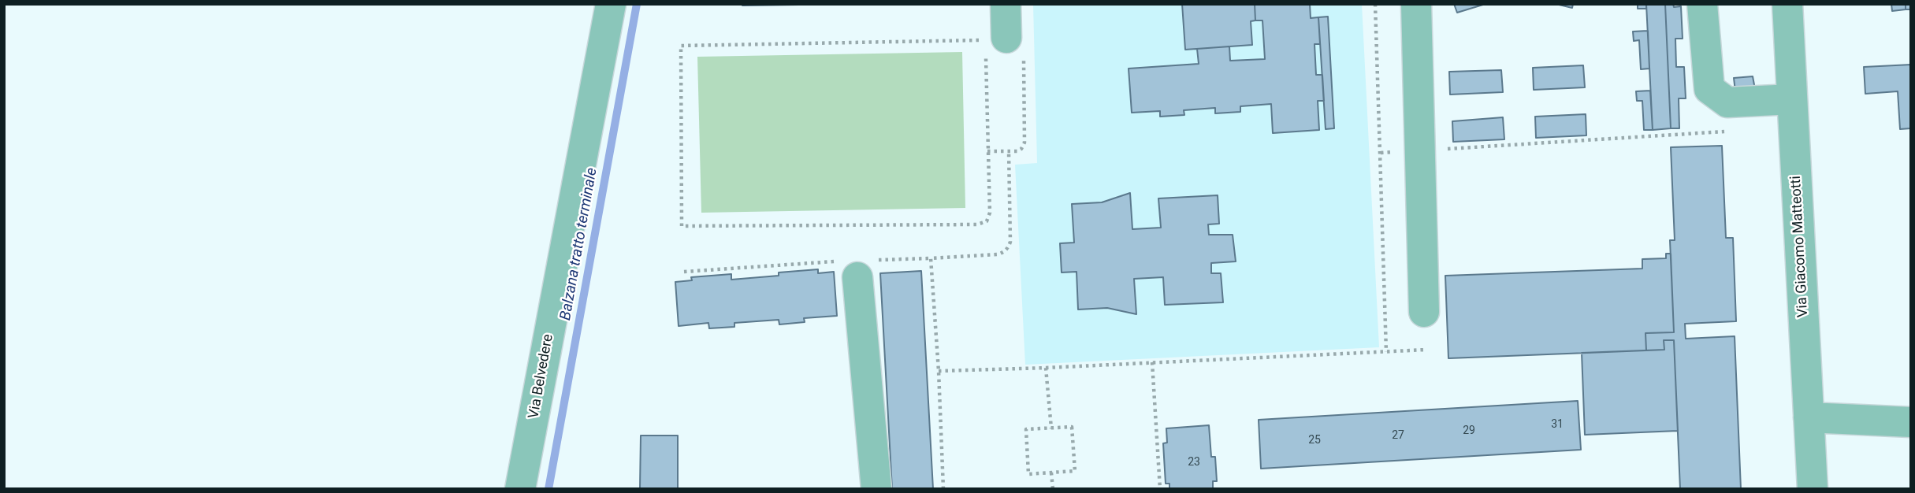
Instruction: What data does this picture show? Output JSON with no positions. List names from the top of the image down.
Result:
{
  "streets": {
    "street": ["Via Giacomo Matteotti", "Via Belvedere"]
  },
  "water": ["Balzana tratto terminale"],
  "house_numbers": [
    "31",
    "29",
    "27",
    "25",
    "23"
  ]
}
